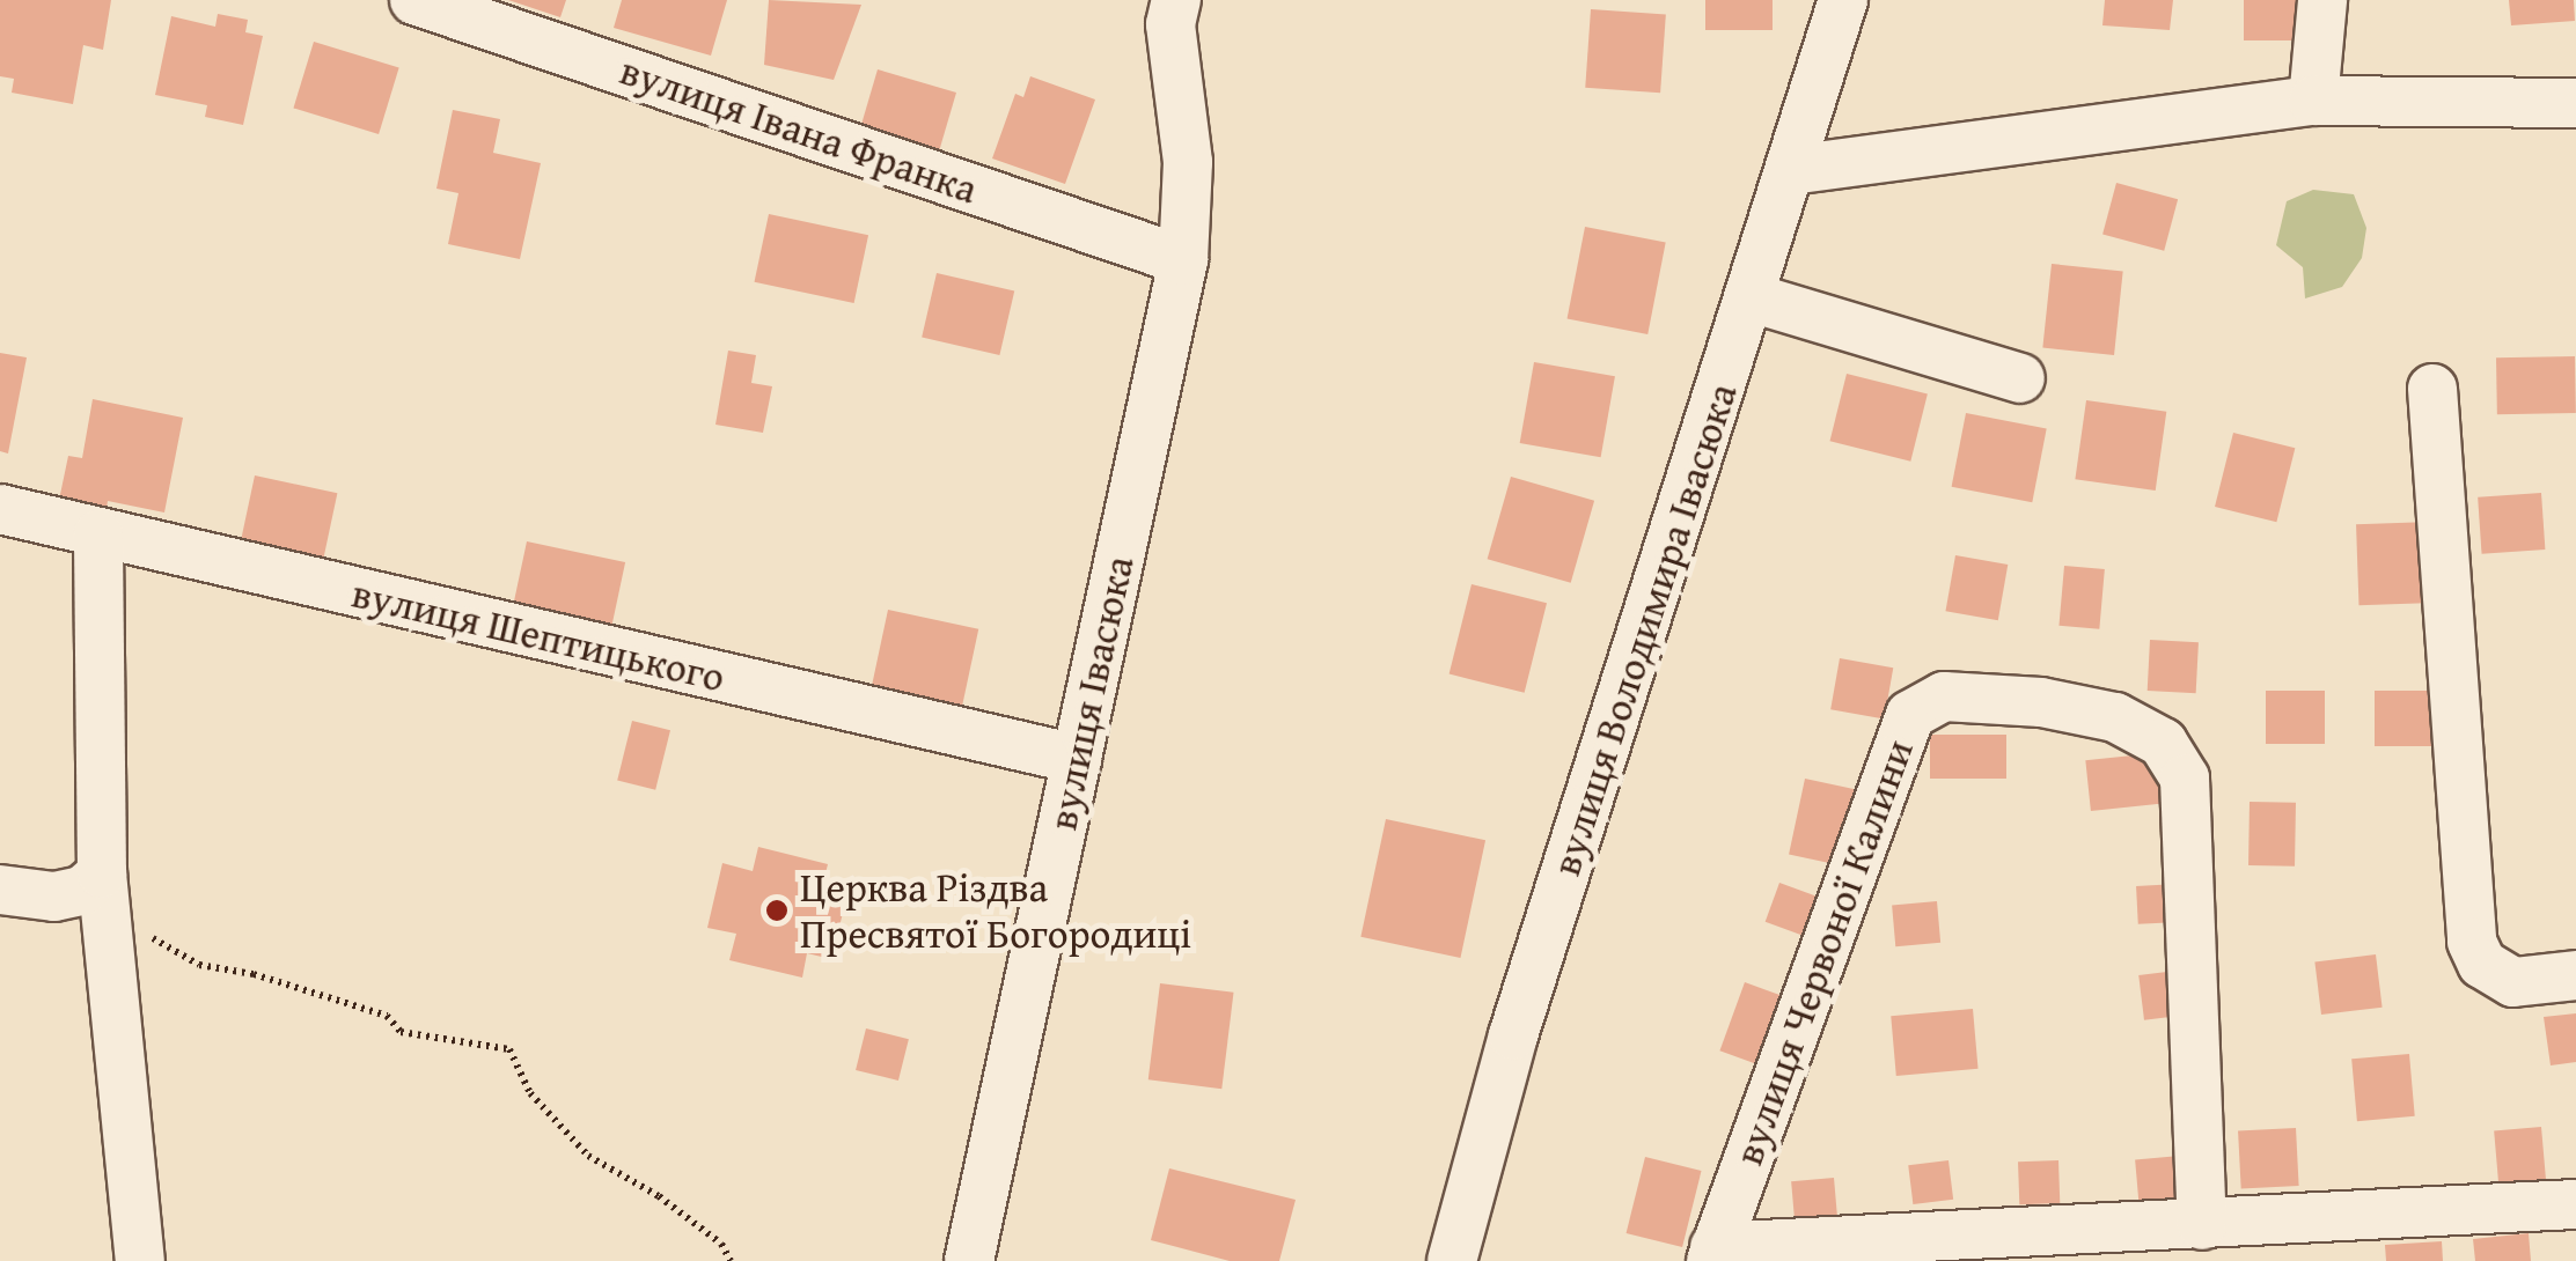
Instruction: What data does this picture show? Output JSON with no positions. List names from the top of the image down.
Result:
{
  "streets": {
    "street": [
      "вулиця Івана Франка",
      "вулиця Володимира Івасюка",
      "вулиця Шептицького",
      "вулиця Івасюка",
      "вулиця Червоної Калини"
    ]
  },
  "crossings": [
    ["вулиця Івана Франка", "вулиця Івасюка"],
    ["вулиця Шептицького", "вулиця Івасюка"]
  ],
  "places": ["Церква Різдва Пресвятої Богородиці"]
}
